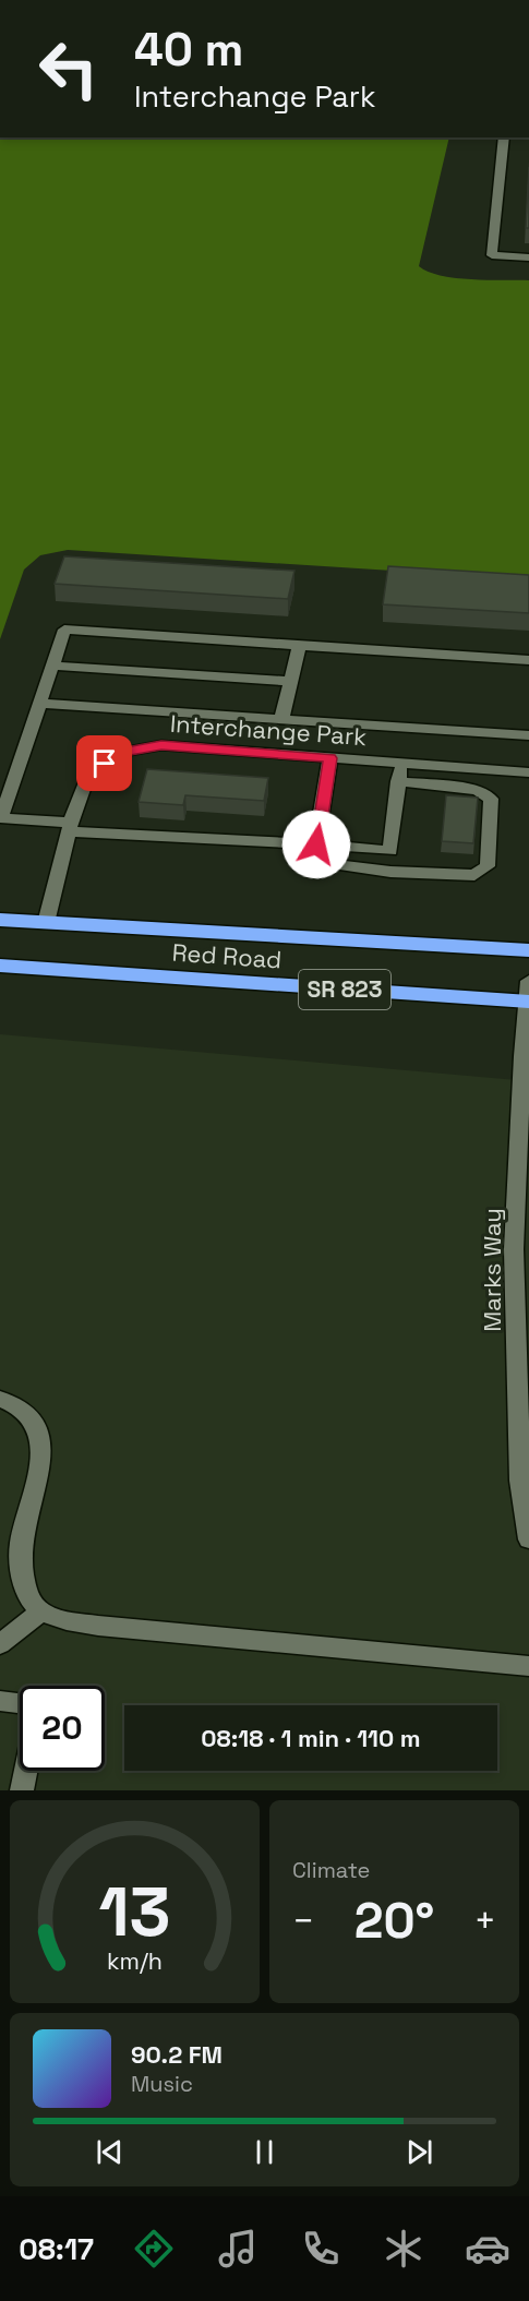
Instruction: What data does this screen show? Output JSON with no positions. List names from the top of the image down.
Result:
{
  "streets": {
    "highway": ["Red Road", "SR 823"],
    "street": ["Interchange Park", "Marks Way"]
  },
  "crossings": [
    ["Interchange Park", "Red Road"],
    ["Red Road", "Marks Way"]
  ],
  "page": {
    "turn": ["40 m", "Interchange Park"],
    "limit": "20",
    "trip": "08:18 · 1 min · 110 m",
    "tile": "Climate",
    "heat": ["−", "20°", "+"],
    "song": ["90.2 FM", "Music"],
    "tabs": "08:17",
    "gauge": ["13", "km/h"]
  }
}
